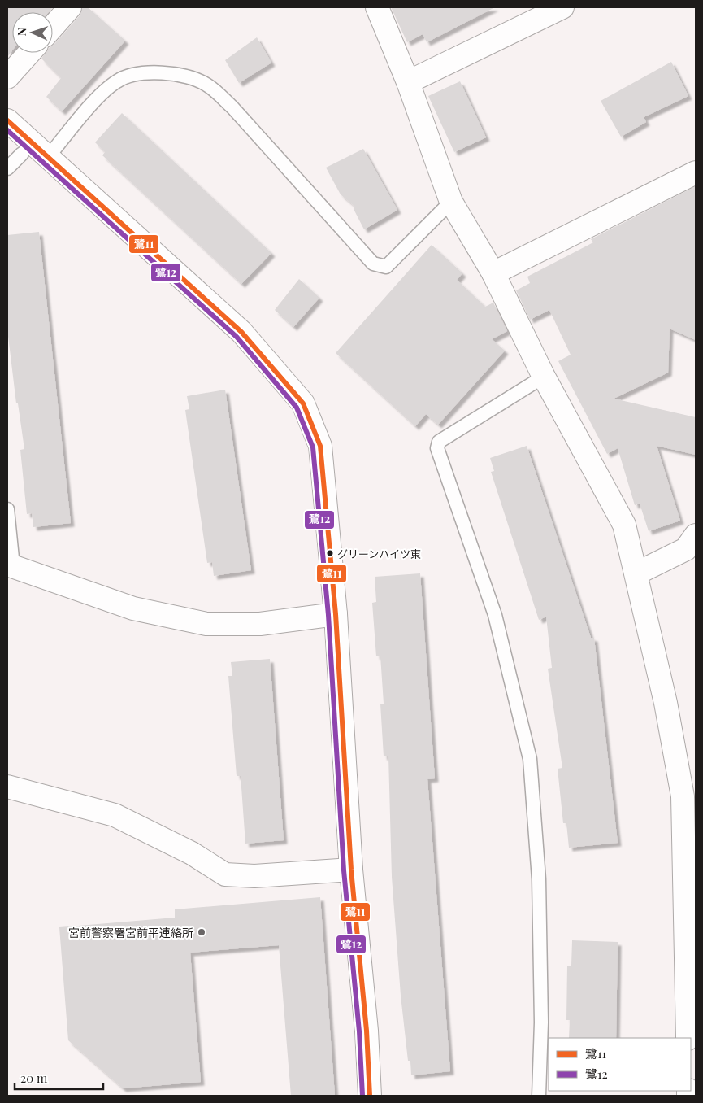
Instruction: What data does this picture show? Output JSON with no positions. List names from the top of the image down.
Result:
{
  "places": ["グリーンハイツ東", "宮前警察署宮前平連絡所"],
  "lines": ["transit line 鷺11", "transit line 鷺12"],
  "legend": ["鷺11", "鷺12"],
  "scale_bar": "20 m",
  "north": "left"
}
